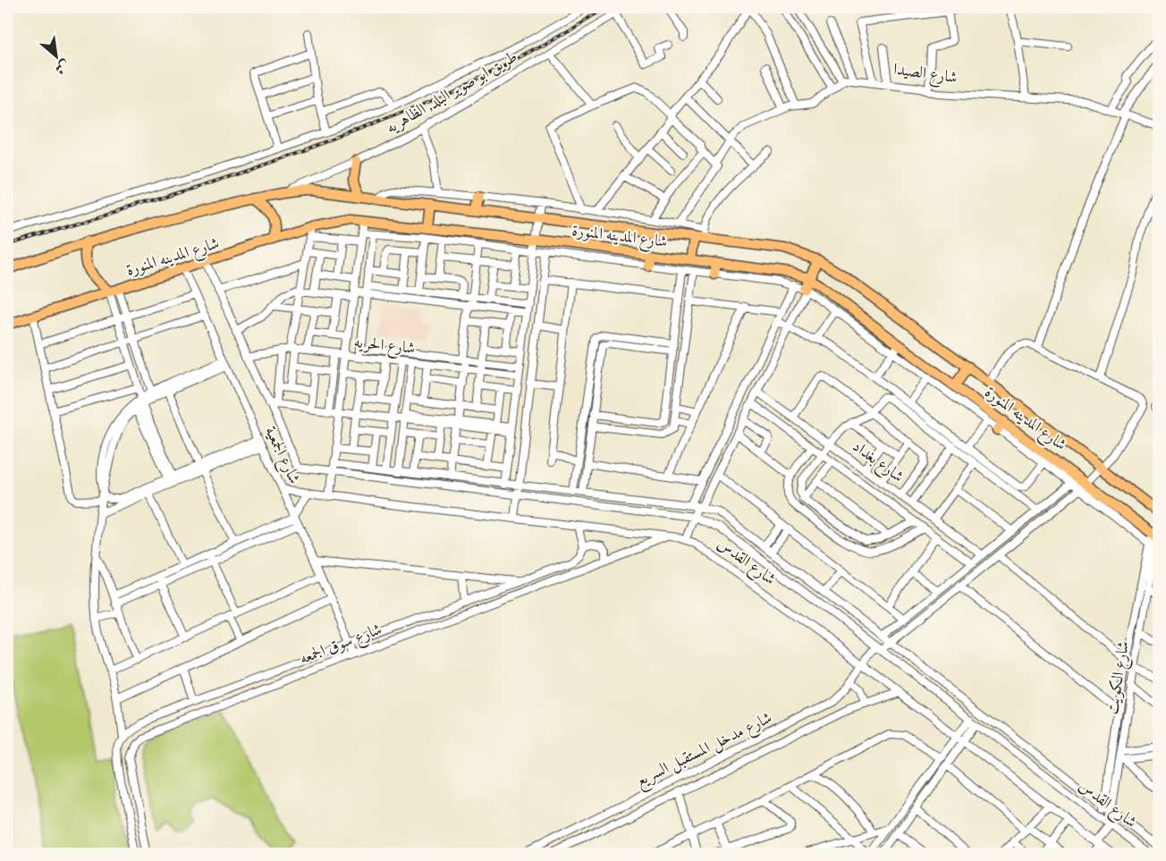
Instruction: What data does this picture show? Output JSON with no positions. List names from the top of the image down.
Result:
{
  "streets": {
    "main road": ["شارع المدينه المنورة"],
    "street": [
      "شارع الصيدا",
      "طريق ابو صوير البلد, الظاهريه",
      "شارع الحريه",
      "شارع الجمعية",
      "شارع بغداد",
      "شارع القدس",
      "شارع سوق الجمعه",
      "شارع الكويت",
      "شارع مدخل المستقبل السريع"
    ]
  },
  "crossings": [
    ["طريق ابو صوير البلد, الظاهريه", "شارع المدينه المنورة"],
    ["شارع المدينه المنورة", "شارع الجمعية"],
    ["شارع المدينه المنورة", "شارع الكويت"],
    ["شارع المدينه المنورة", "شارع مدخل المستقبل السريع"],
    ["شارع الحريه", "شارع الجمعية"],
    ["شارع الجمعية", "شارع القدس"],
    ["شارع الجمعية", "شارع سوق الجمعه"],
    ["شارع بغداد", "شارع مدخل المستقبل السريع"],
    ["شارع القدس", "شارع سوق الجمعه"],
    ["شارع القدس", "شارع الكويت"],
    ["شارع القدس", "شارع مدخل المستقبل السريع"]
  ],
  "north": "bottom right"
}
